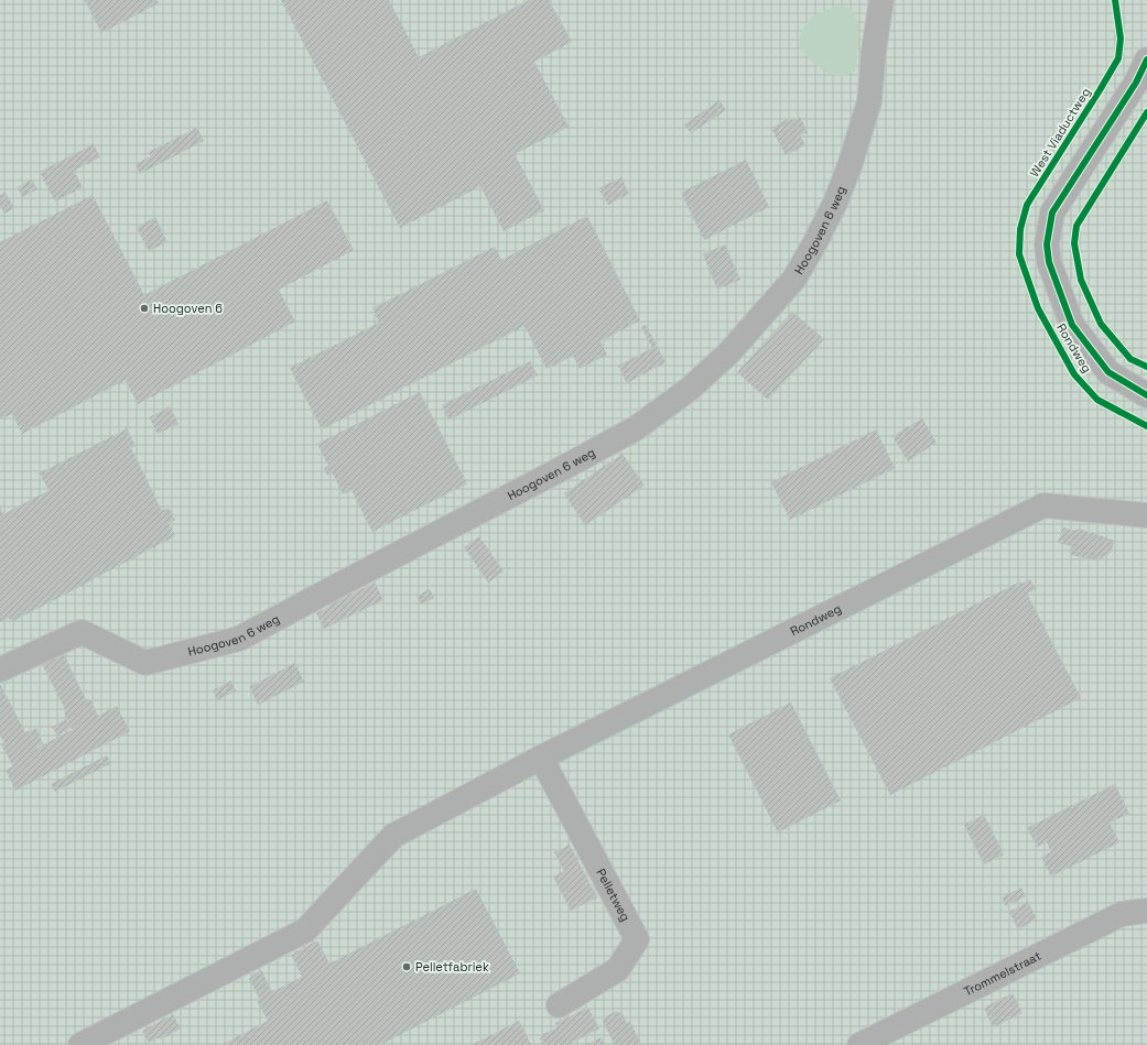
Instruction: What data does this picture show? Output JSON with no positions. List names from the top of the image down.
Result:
{
  "streets": {
    "street": [
      "Hoogoven 6 weg",
      "Rondweg",
      "Pelletweg",
      "Trommelstraat"
    ],
    "cycle path": ["West Viaductweg"]
  },
  "crossings": [
    ["Rondweg", "Pelletweg"]
  ],
  "places": ["Hoogoven 6", "Pelletfabriek"]
}
